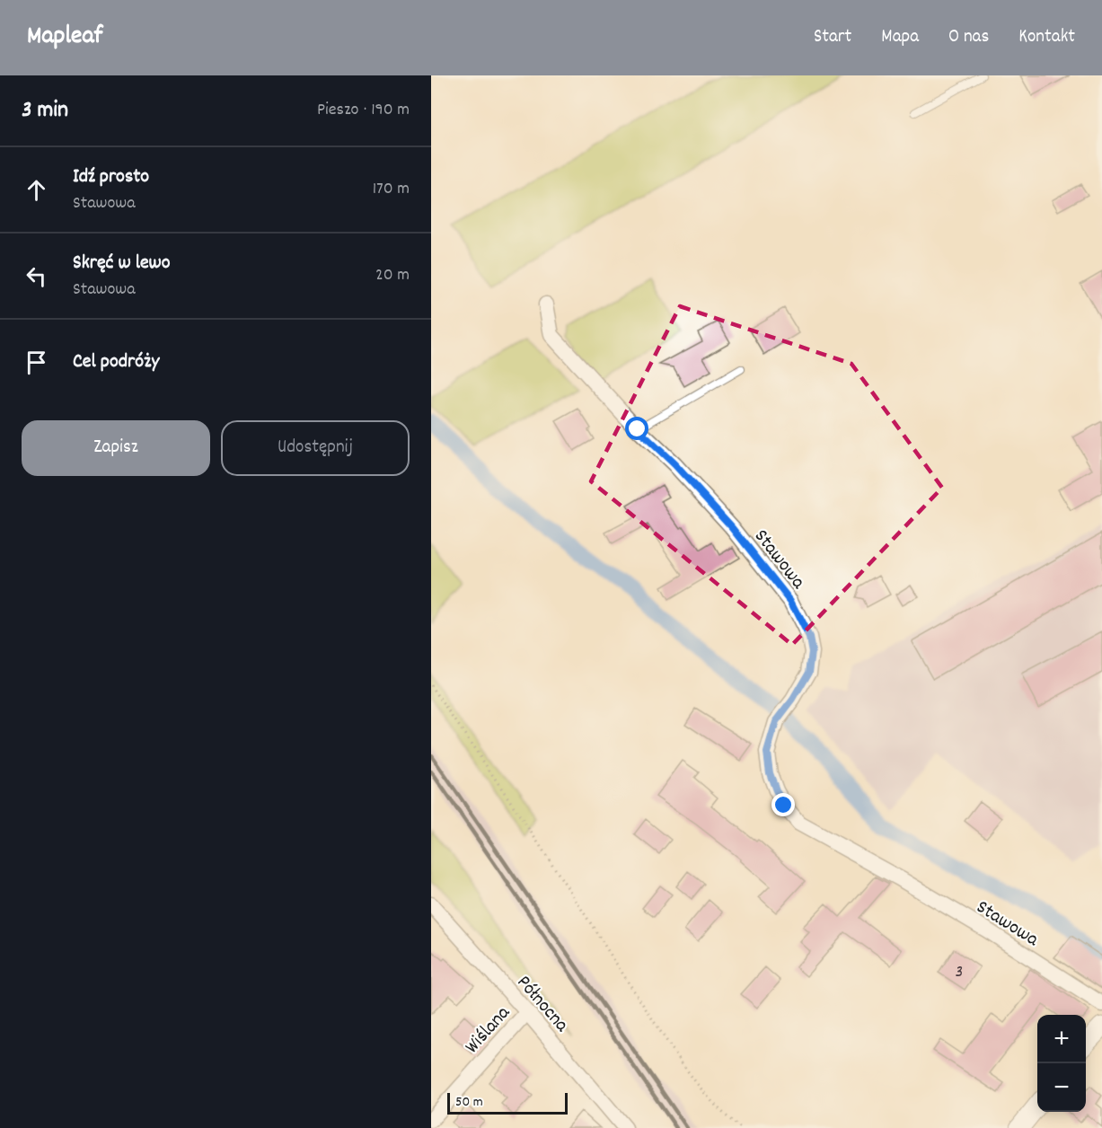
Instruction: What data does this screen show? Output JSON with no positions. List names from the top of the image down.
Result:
{
  "streets": {
    "street": ["Stawowa", "Północna", "Wiślana"]
  },
  "crossings": [
    ["Północna", "Wiślana"]
  ],
  "house_numbers": ["3"],
  "scale_bar": "50 m",
  "page": {
    "header": "Mapleaf",
    "nav": [
      "Start",
      "Mapa",
      "O nas",
      "Kontakt"
    ],
    "heading": ["3 min", "Pieszo · 190 m"],
    "list": [
      ["Idź prosto", "Stawowa", "170 m"],
      ["Skręć w lewo", "Stawowa", "20 m"],
      "Cel podróży"
    ],
    "buttons": ["Zapisz", "Udostępnij"],
    "map_buttons": ["+", "−"],
    "scale": "50 m"
  }
}
